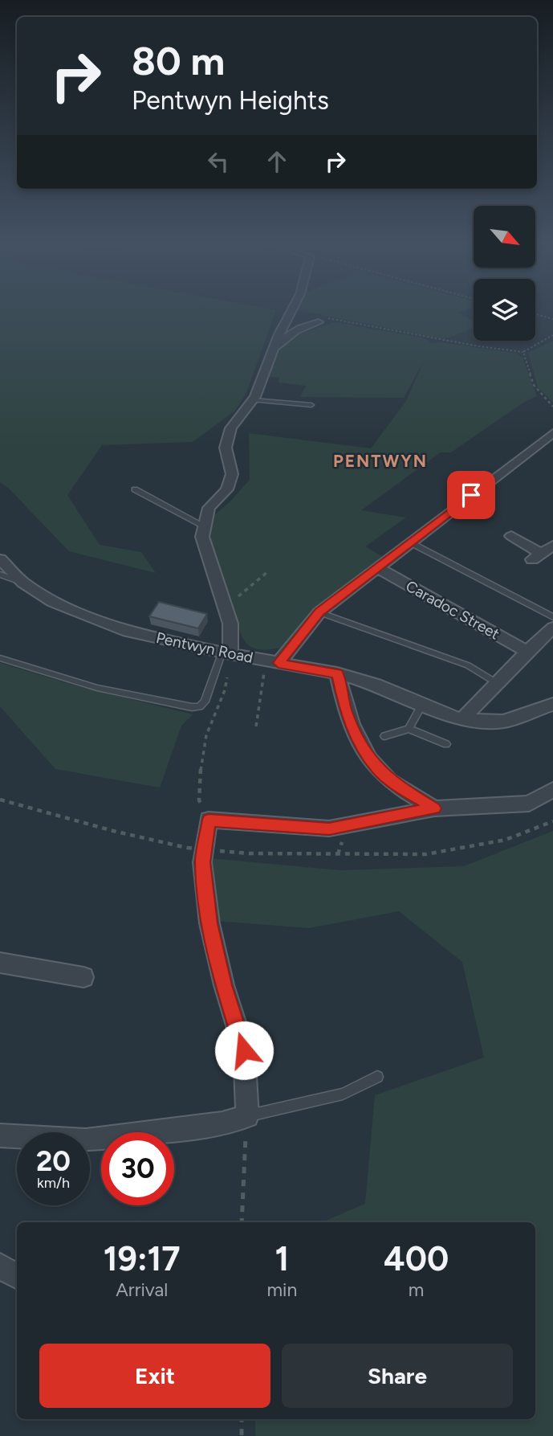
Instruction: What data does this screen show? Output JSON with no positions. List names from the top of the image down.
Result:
{
  "streets": {
    "street": ["Caradoc Street", "Pentwyn Road"]
  },
  "districts": ["PENTWYN"],
  "north": "bottom right",
  "page": {
    "turn": ["80 m", "Pentwyn Heights"],
    "speed": "20 km/h",
    "limit": "30",
    "eta": [
      "19:17",
      "Arrival",
      "1",
      "min",
      "400",
      "m"
    ],
    "buttons": ["Exit", "Share"]
  }
}
